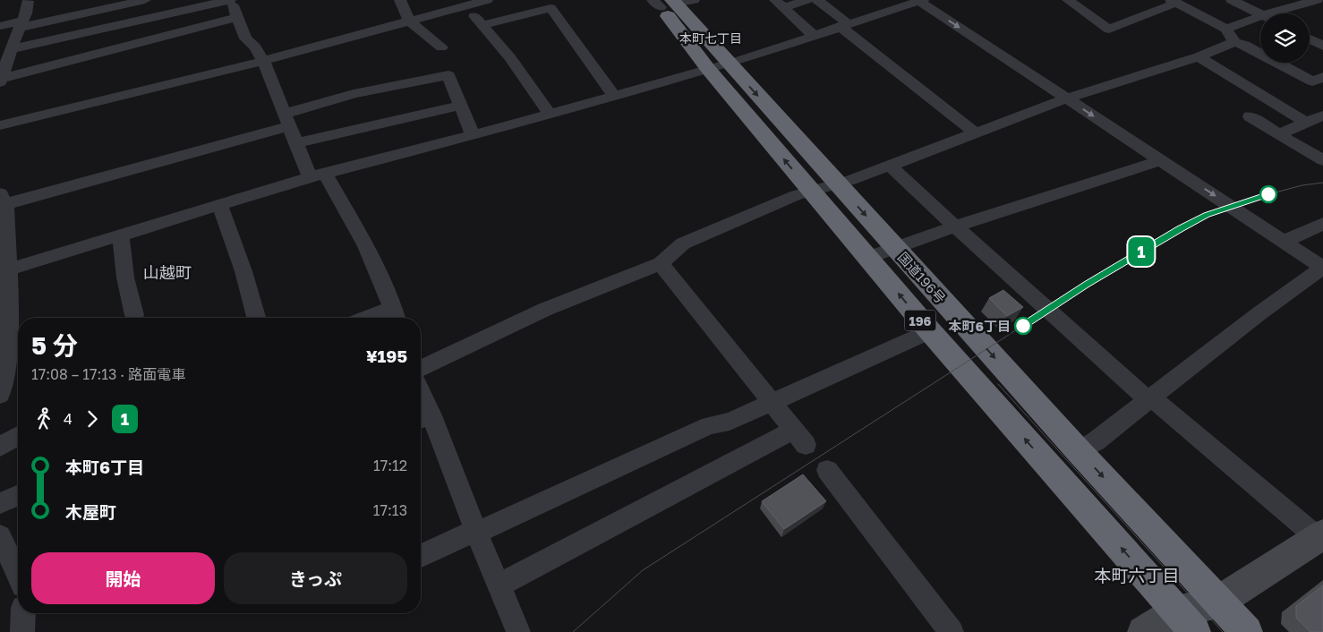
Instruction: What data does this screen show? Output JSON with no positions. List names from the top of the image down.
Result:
{
  "streets": {
    "highway": ["国道196号", "196"]
  },
  "districts": ["本町七丁目", "山越町", "本町六丁目"],
  "places": ["本町6丁目"],
  "lines": ["tram line 1"],
  "page": {
    "on_map": "1",
    "heading": ["5 分", "17:08 – 17:13 · 路面電車", "¥195"],
    "legs": ["4", "1"],
    "list": [
      {
        "name": "本町6丁目",
        "value": "17:12"
      },
      {
        "name": "木屋町",
        "value": "17:13"
      }
    ],
    "buttons": ["開始", "きっぷ"]
  }
}
